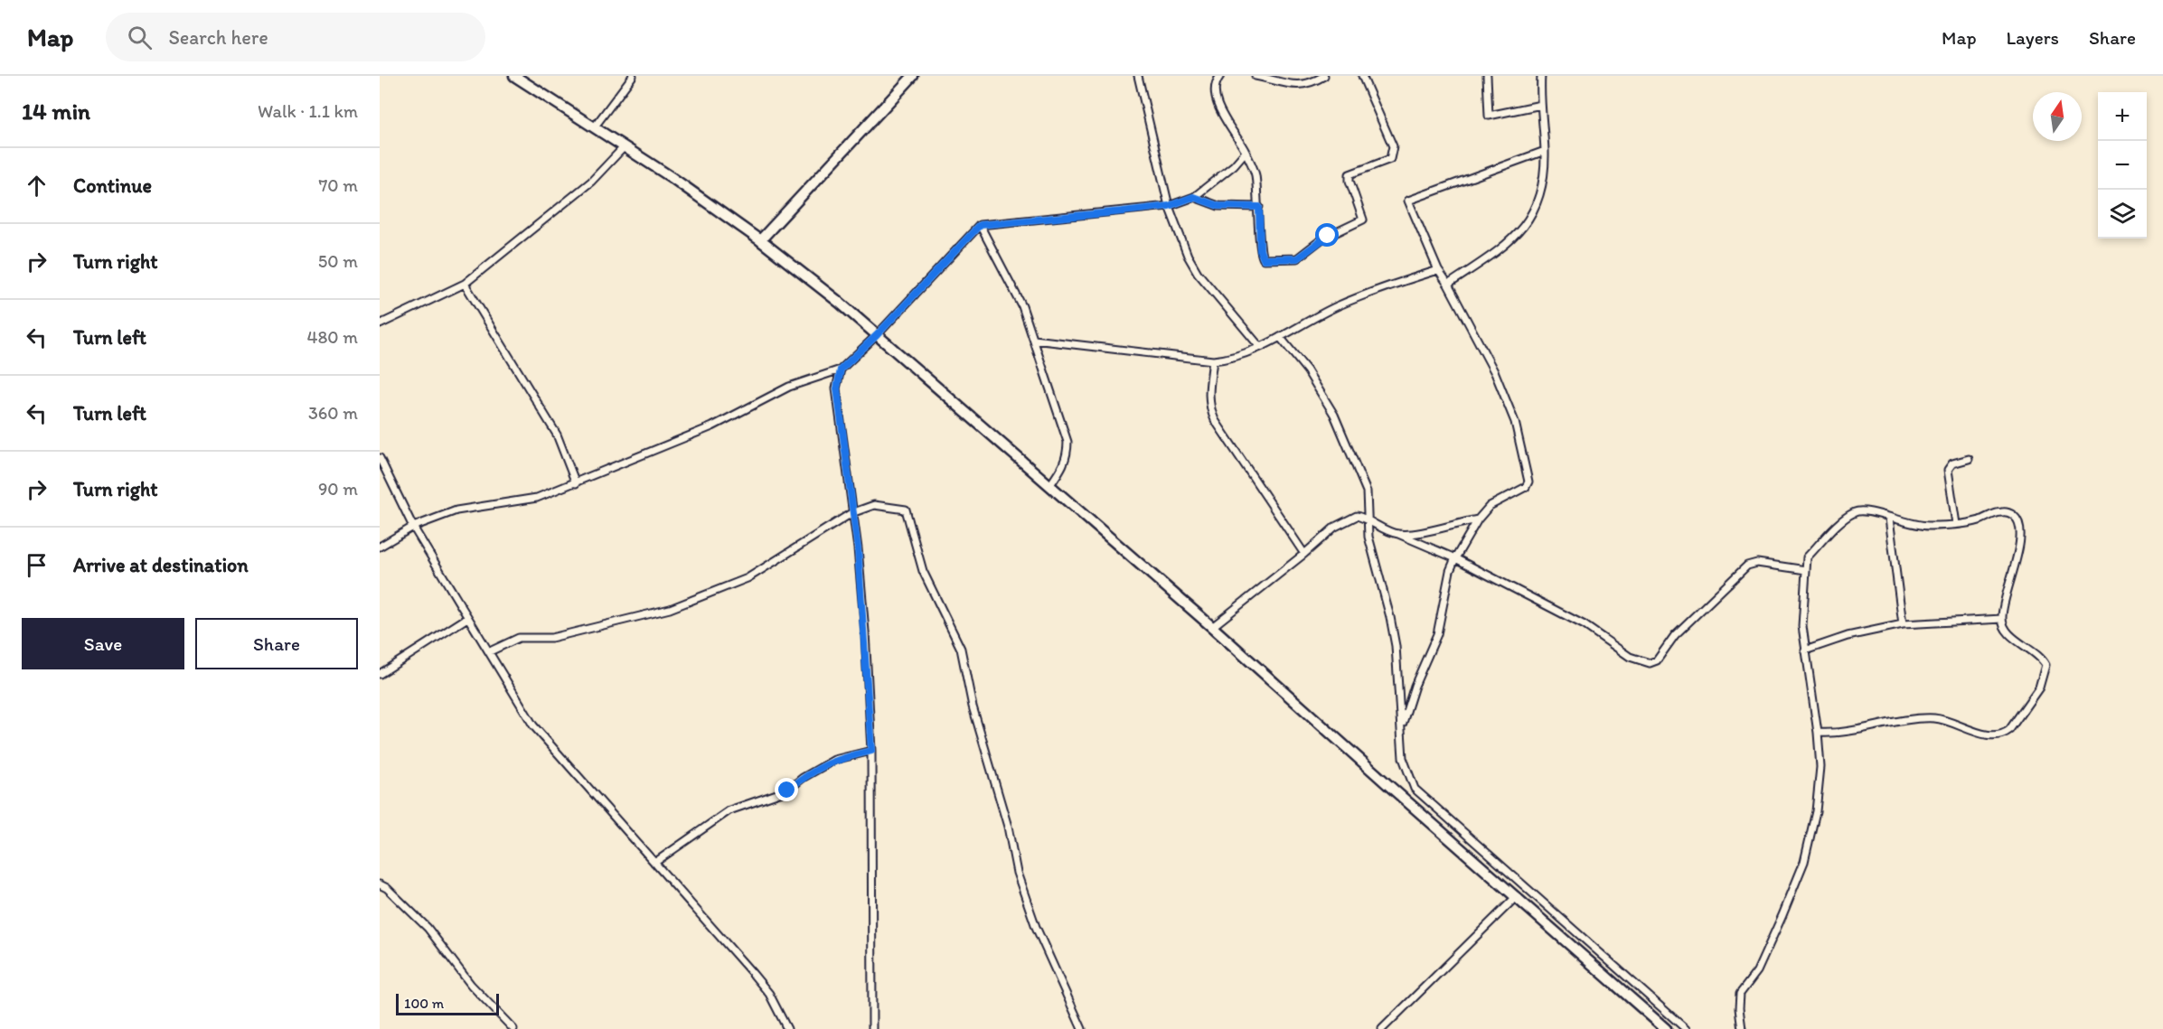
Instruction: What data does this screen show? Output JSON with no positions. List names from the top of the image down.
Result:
{
  "scale_bar": "100 m",
  "north": "top",
  "page": {
    "header": "Map",
    "search": "Search here",
    "nav": ["Map", "Layers", "Share"],
    "heading": ["14 min", "Walk · 1.1 km"],
    "map_buttons": ["+", "−"],
    "list": [
      ["Continue", "70 m"],
      ["Turn right", "50 m"],
      ["Turn left", "480 m"],
      ["Turn left", "360 m"],
      ["Turn right", "90 m"],
      "Arrive at destination"
    ],
    "buttons": ["Save", "Share"],
    "scale": "100 m"
  }
}
